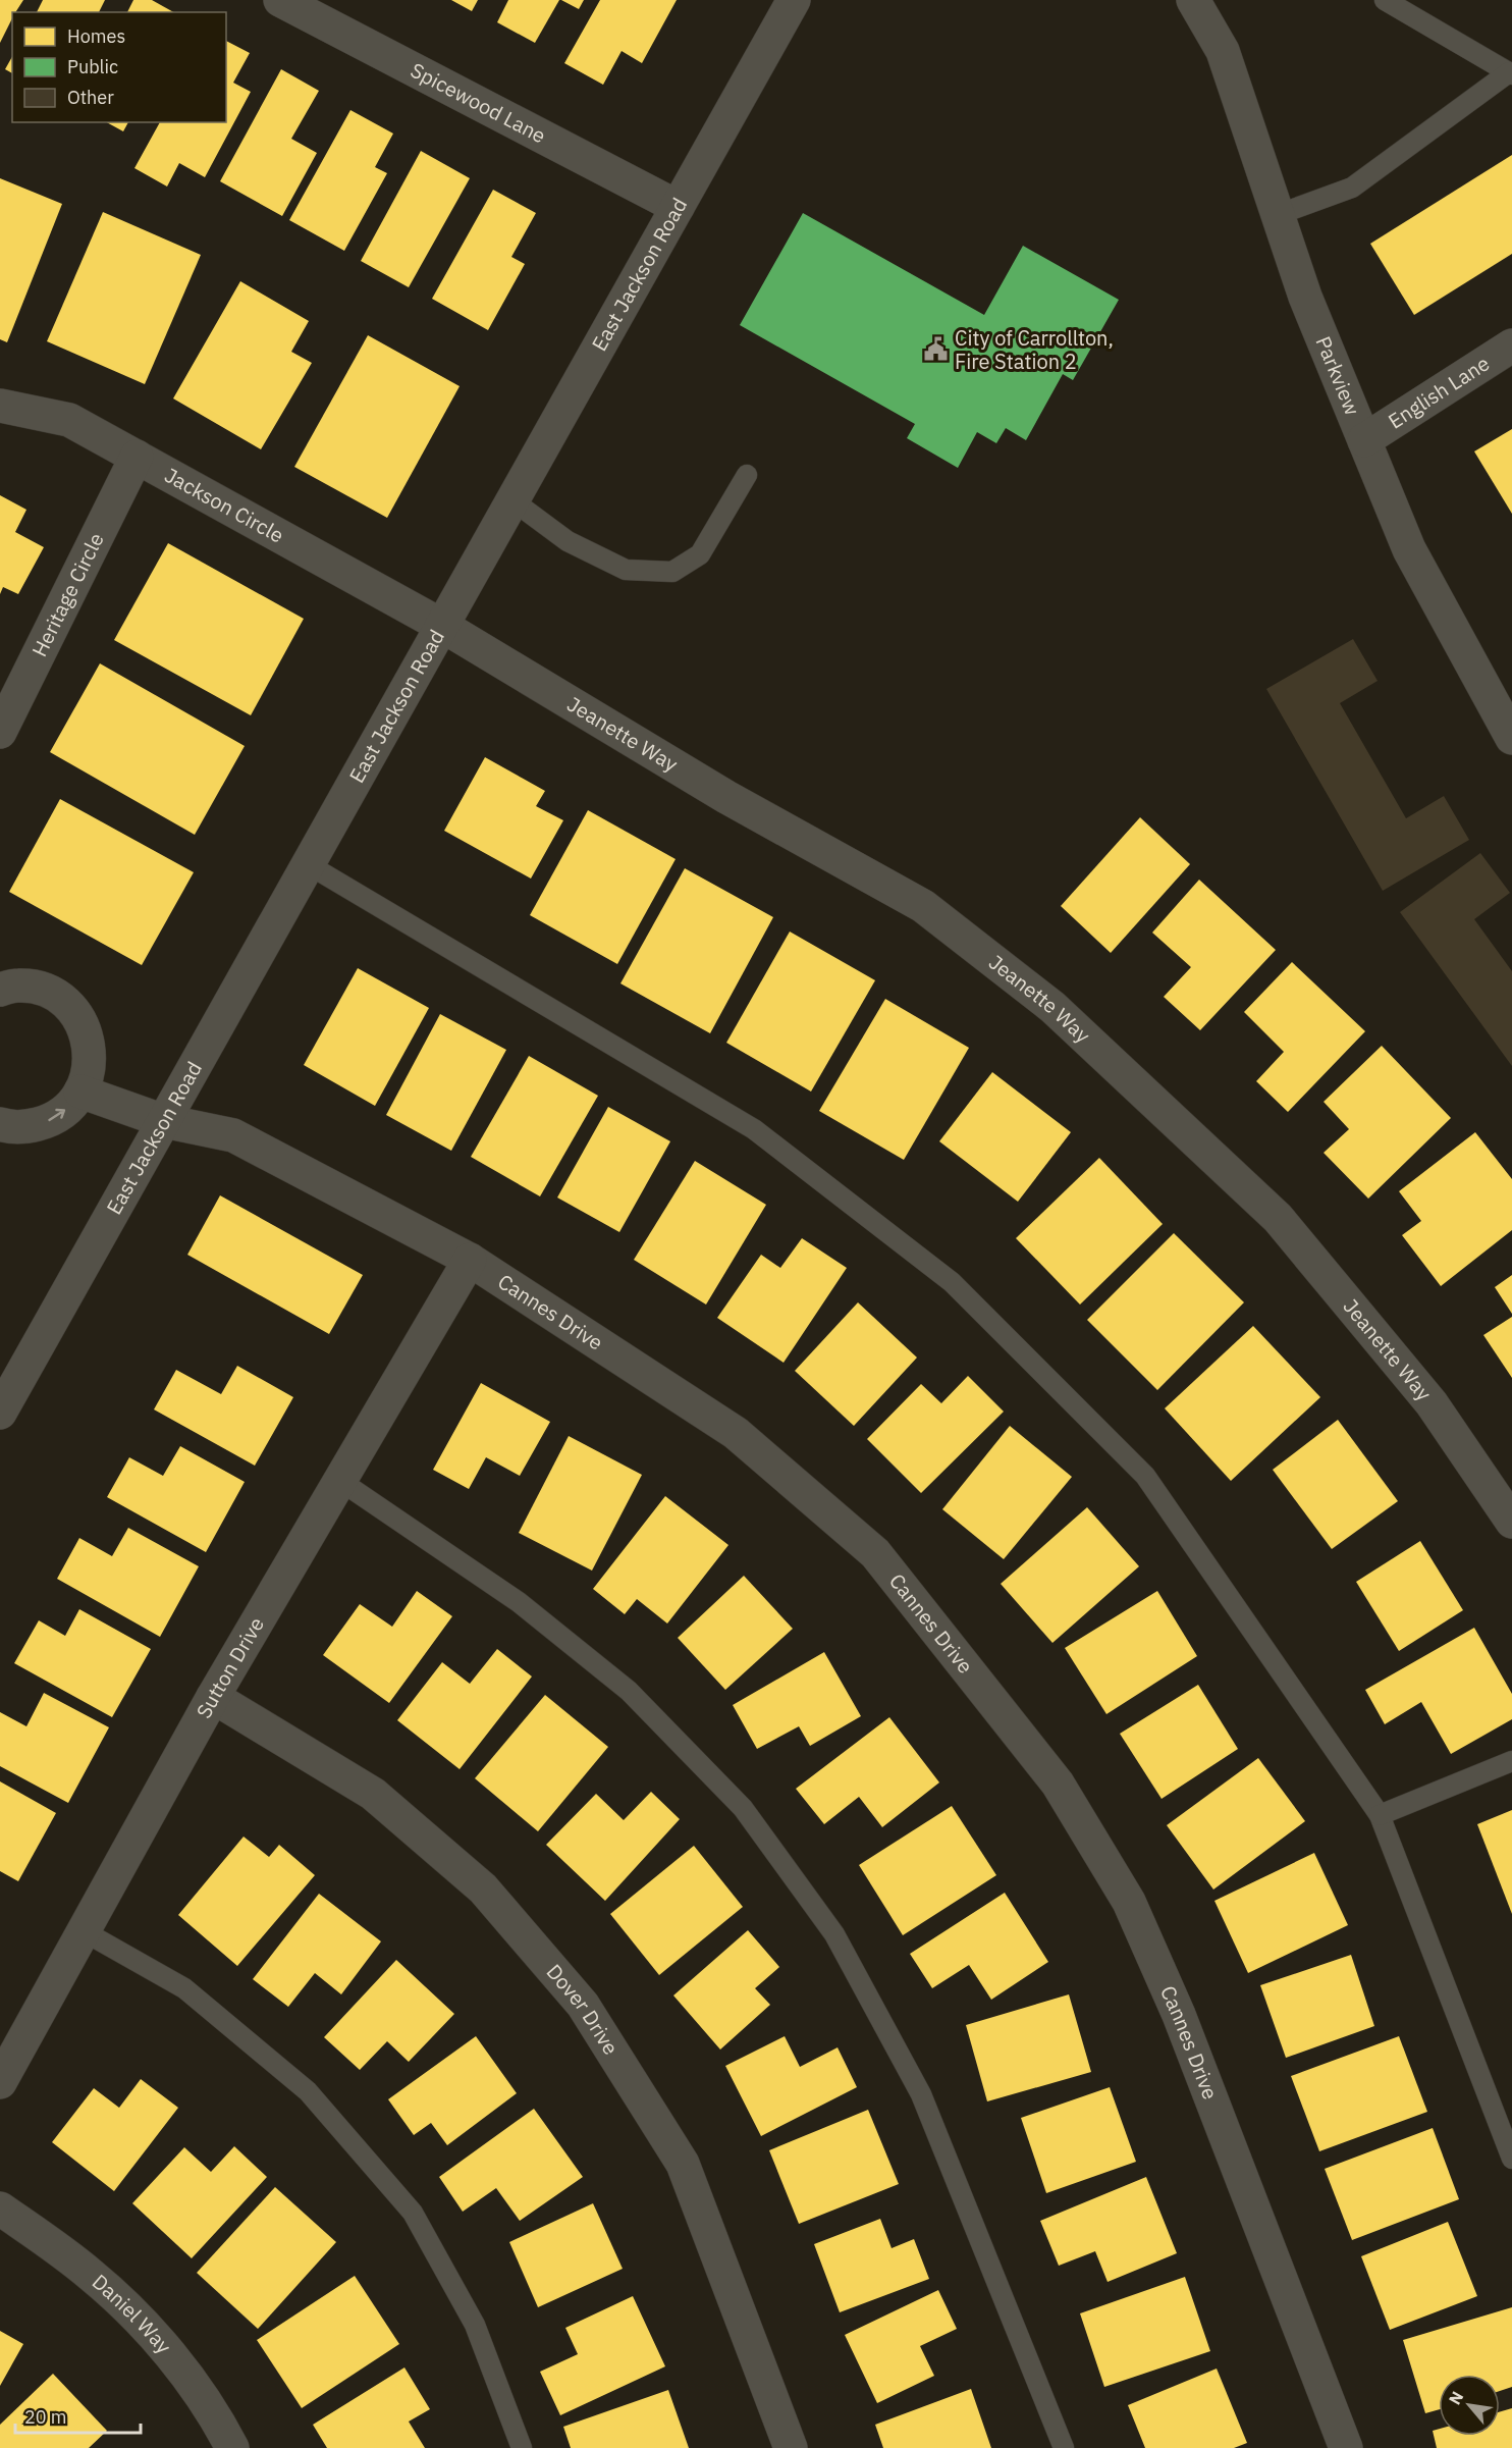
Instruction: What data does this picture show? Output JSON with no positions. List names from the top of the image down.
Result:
{
  "streets": {
    "street": [
      "Spicewood Lane",
      "East Jackson Road",
      "Parkview",
      "English Lane",
      "Jackson Circle",
      "Heritage Circle",
      "Jeanette Way",
      "Cannes Drive",
      "Sutton Drive",
      "Dover Drive",
      "Daniel Way"
    ]
  },
  "crossings": [
    ["Spicewood Lane", "East Jackson Road"],
    ["East Jackson Road", "Jackson Circle"],
    ["East Jackson Road", "Jeanette Way"],
    ["East Jackson Road", "Cannes Drive"],
    ["Parkview", "English Lane"],
    ["Jackson Circle", "Heritage Circle"],
    ["Jackson Circle", "Jeanette Way"],
    ["Cannes Drive", "Sutton Drive"],
    ["Sutton Drive", "Dover Drive"]
  ],
  "places": {
    "public building": ["City of Carrollton, Fire Station 2"]
  },
  "legend": ["Homes", "Public", "Other"],
  "scale_bar": "20 m",
  "north": "top left"
}
